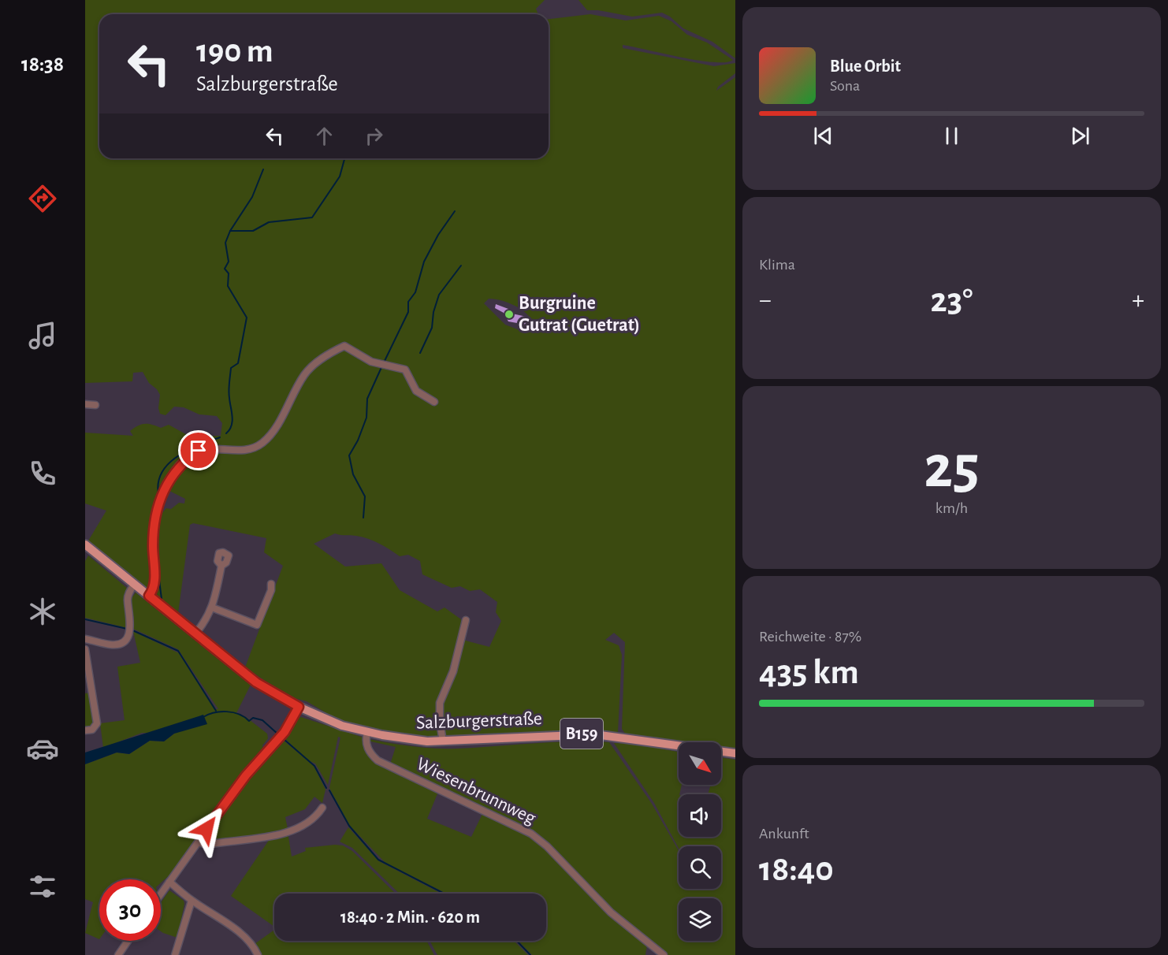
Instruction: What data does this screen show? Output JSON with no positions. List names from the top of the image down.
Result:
{
  "streets": {
    "main road": ["Salzburgerstraße", "B159"],
    "street": ["Wiesenbrunnweg"]
  },
  "crossings": [
    ["Salzburgerstraße", "Wiesenbrunnweg"]
  ],
  "places": ["Burgruine Gutrat (Guetrat)"],
  "north": "bottom right",
  "page": {
    "tabs": "18:38",
    "turn": ["190 m", "Salzburgerstraße"],
    "song": ["Blue Orbit", "Sona"],
    "tile": [
      "Klima",
      ["25", "km/h"],
      ["Reichweite · 87%", "435 km"],
      ["Ankunft", "18:40"]
    ],
    "heat": ["−", "23°", "+"],
    "limit": "30",
    "trip": "18:40 · 2 Min. · 620 m"
  }
}
